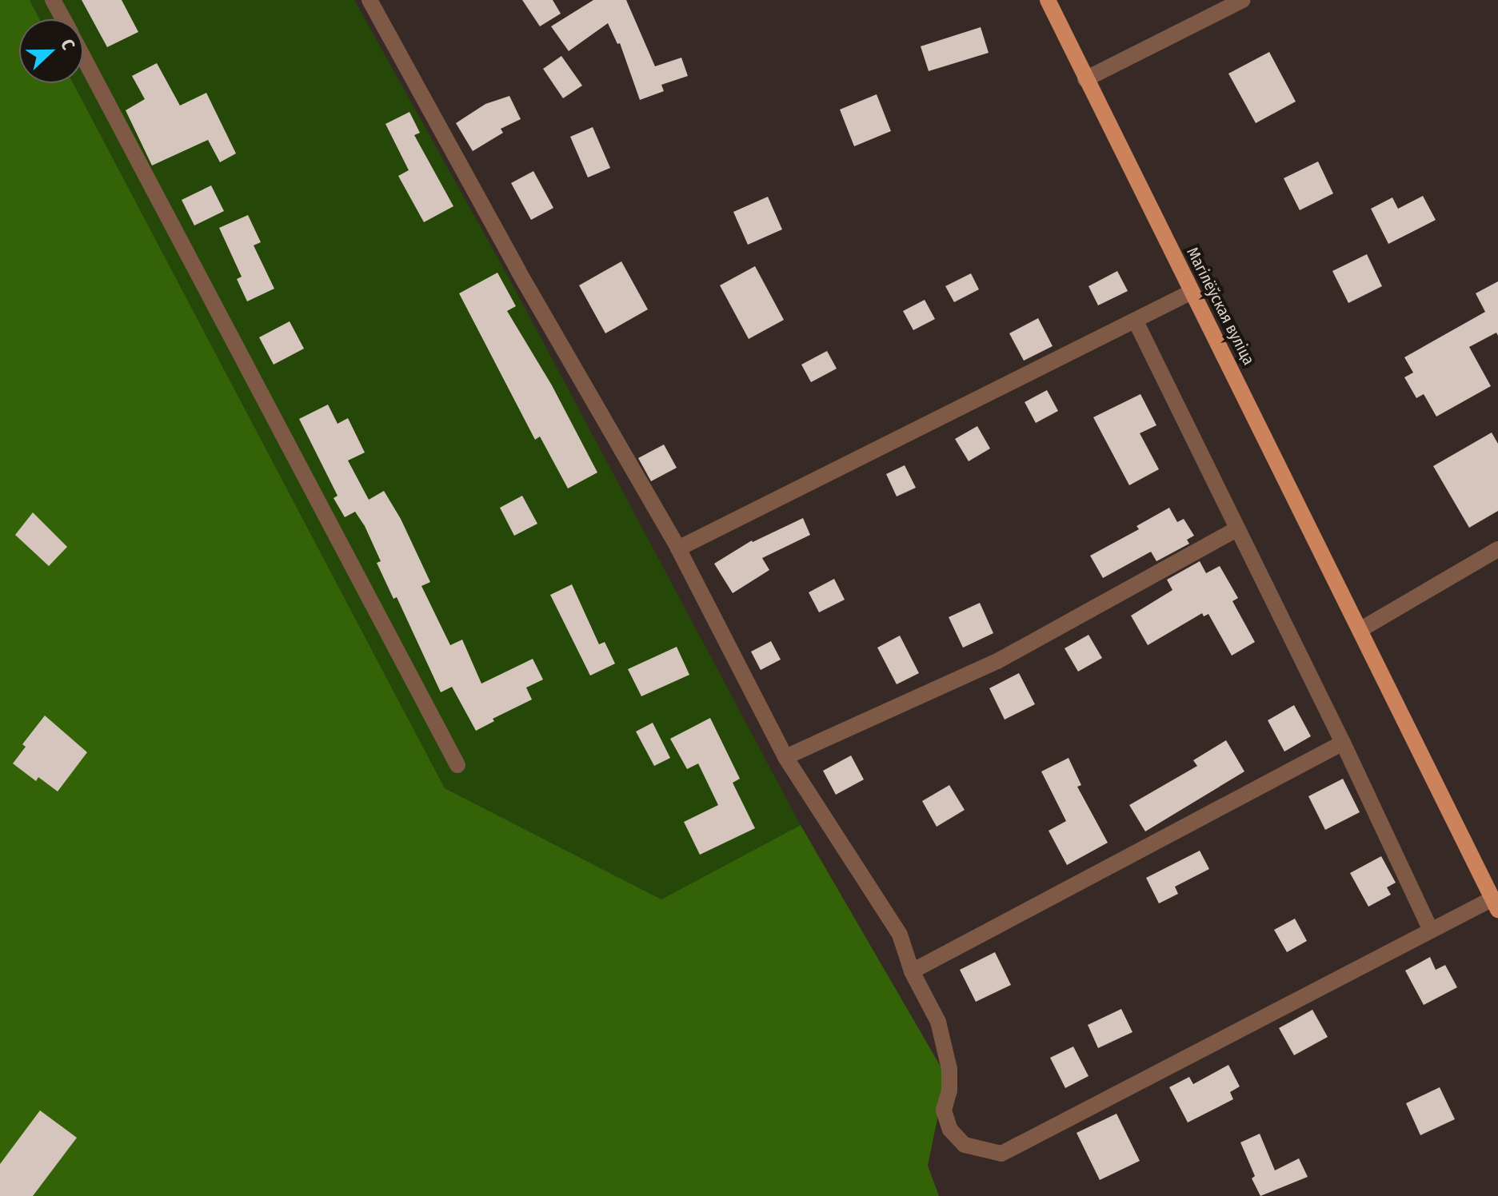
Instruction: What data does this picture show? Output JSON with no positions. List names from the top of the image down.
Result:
{
  "streets": {
    "main road": ["Магілёўская вуліца"]
  },
  "north": "right"
}
